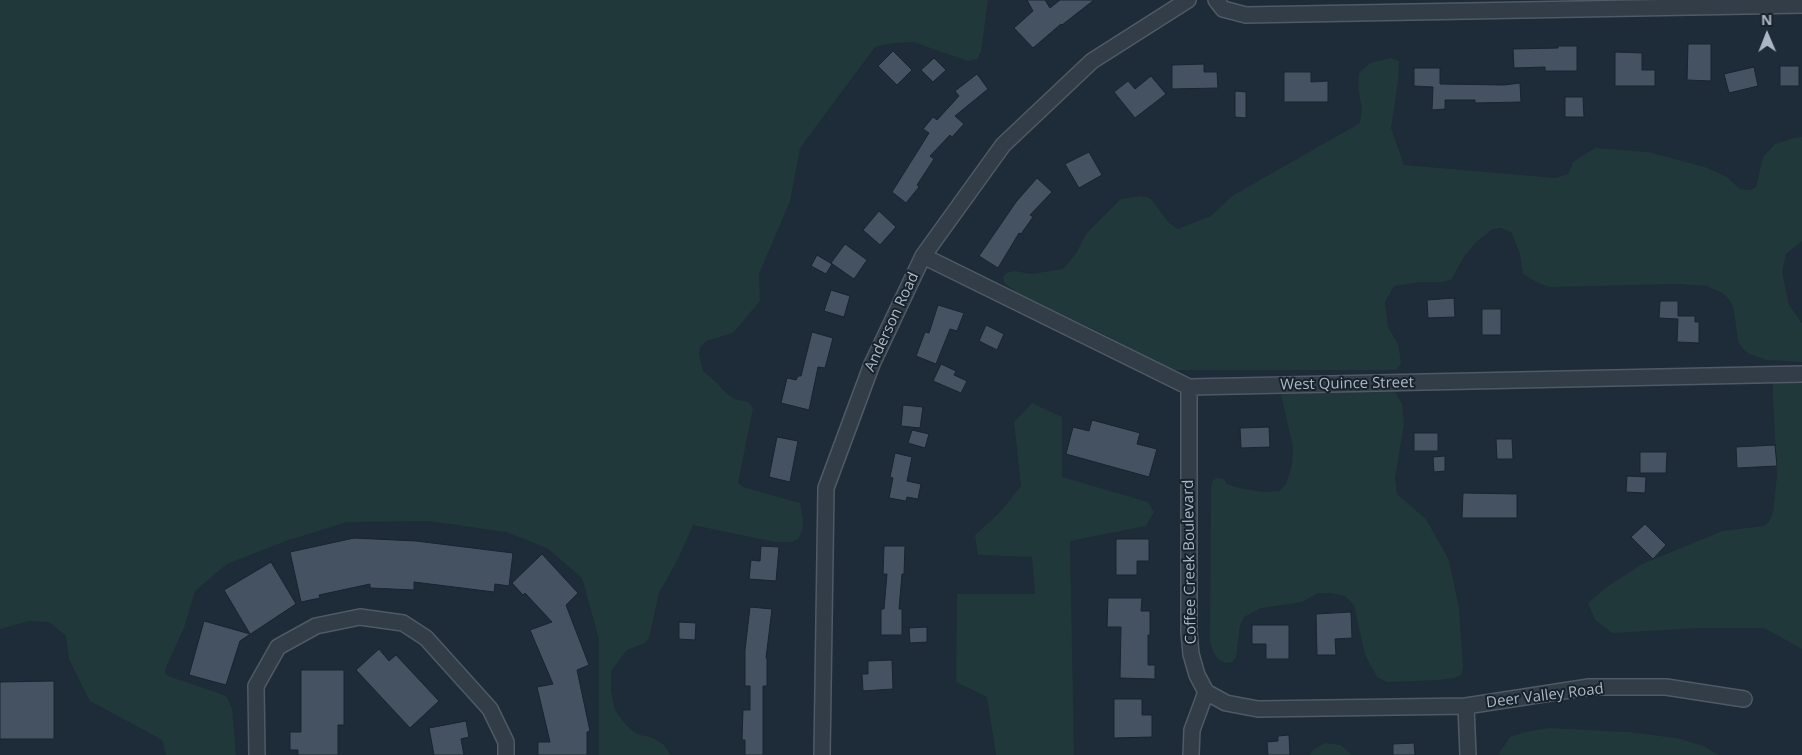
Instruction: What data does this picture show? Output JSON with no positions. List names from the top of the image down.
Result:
{
  "streets": {
    "street": [
      "Anderson Road",
      "West Quince Street",
      "Coffee Creek Boulevard",
      "Deer Valley Road"
    ]
  },
  "crossings": [
    ["Anderson Road", "West Quince Street"],
    ["West Quince Street", "Coffee Creek Boulevard"]
  ],
  "north": "top"
}
